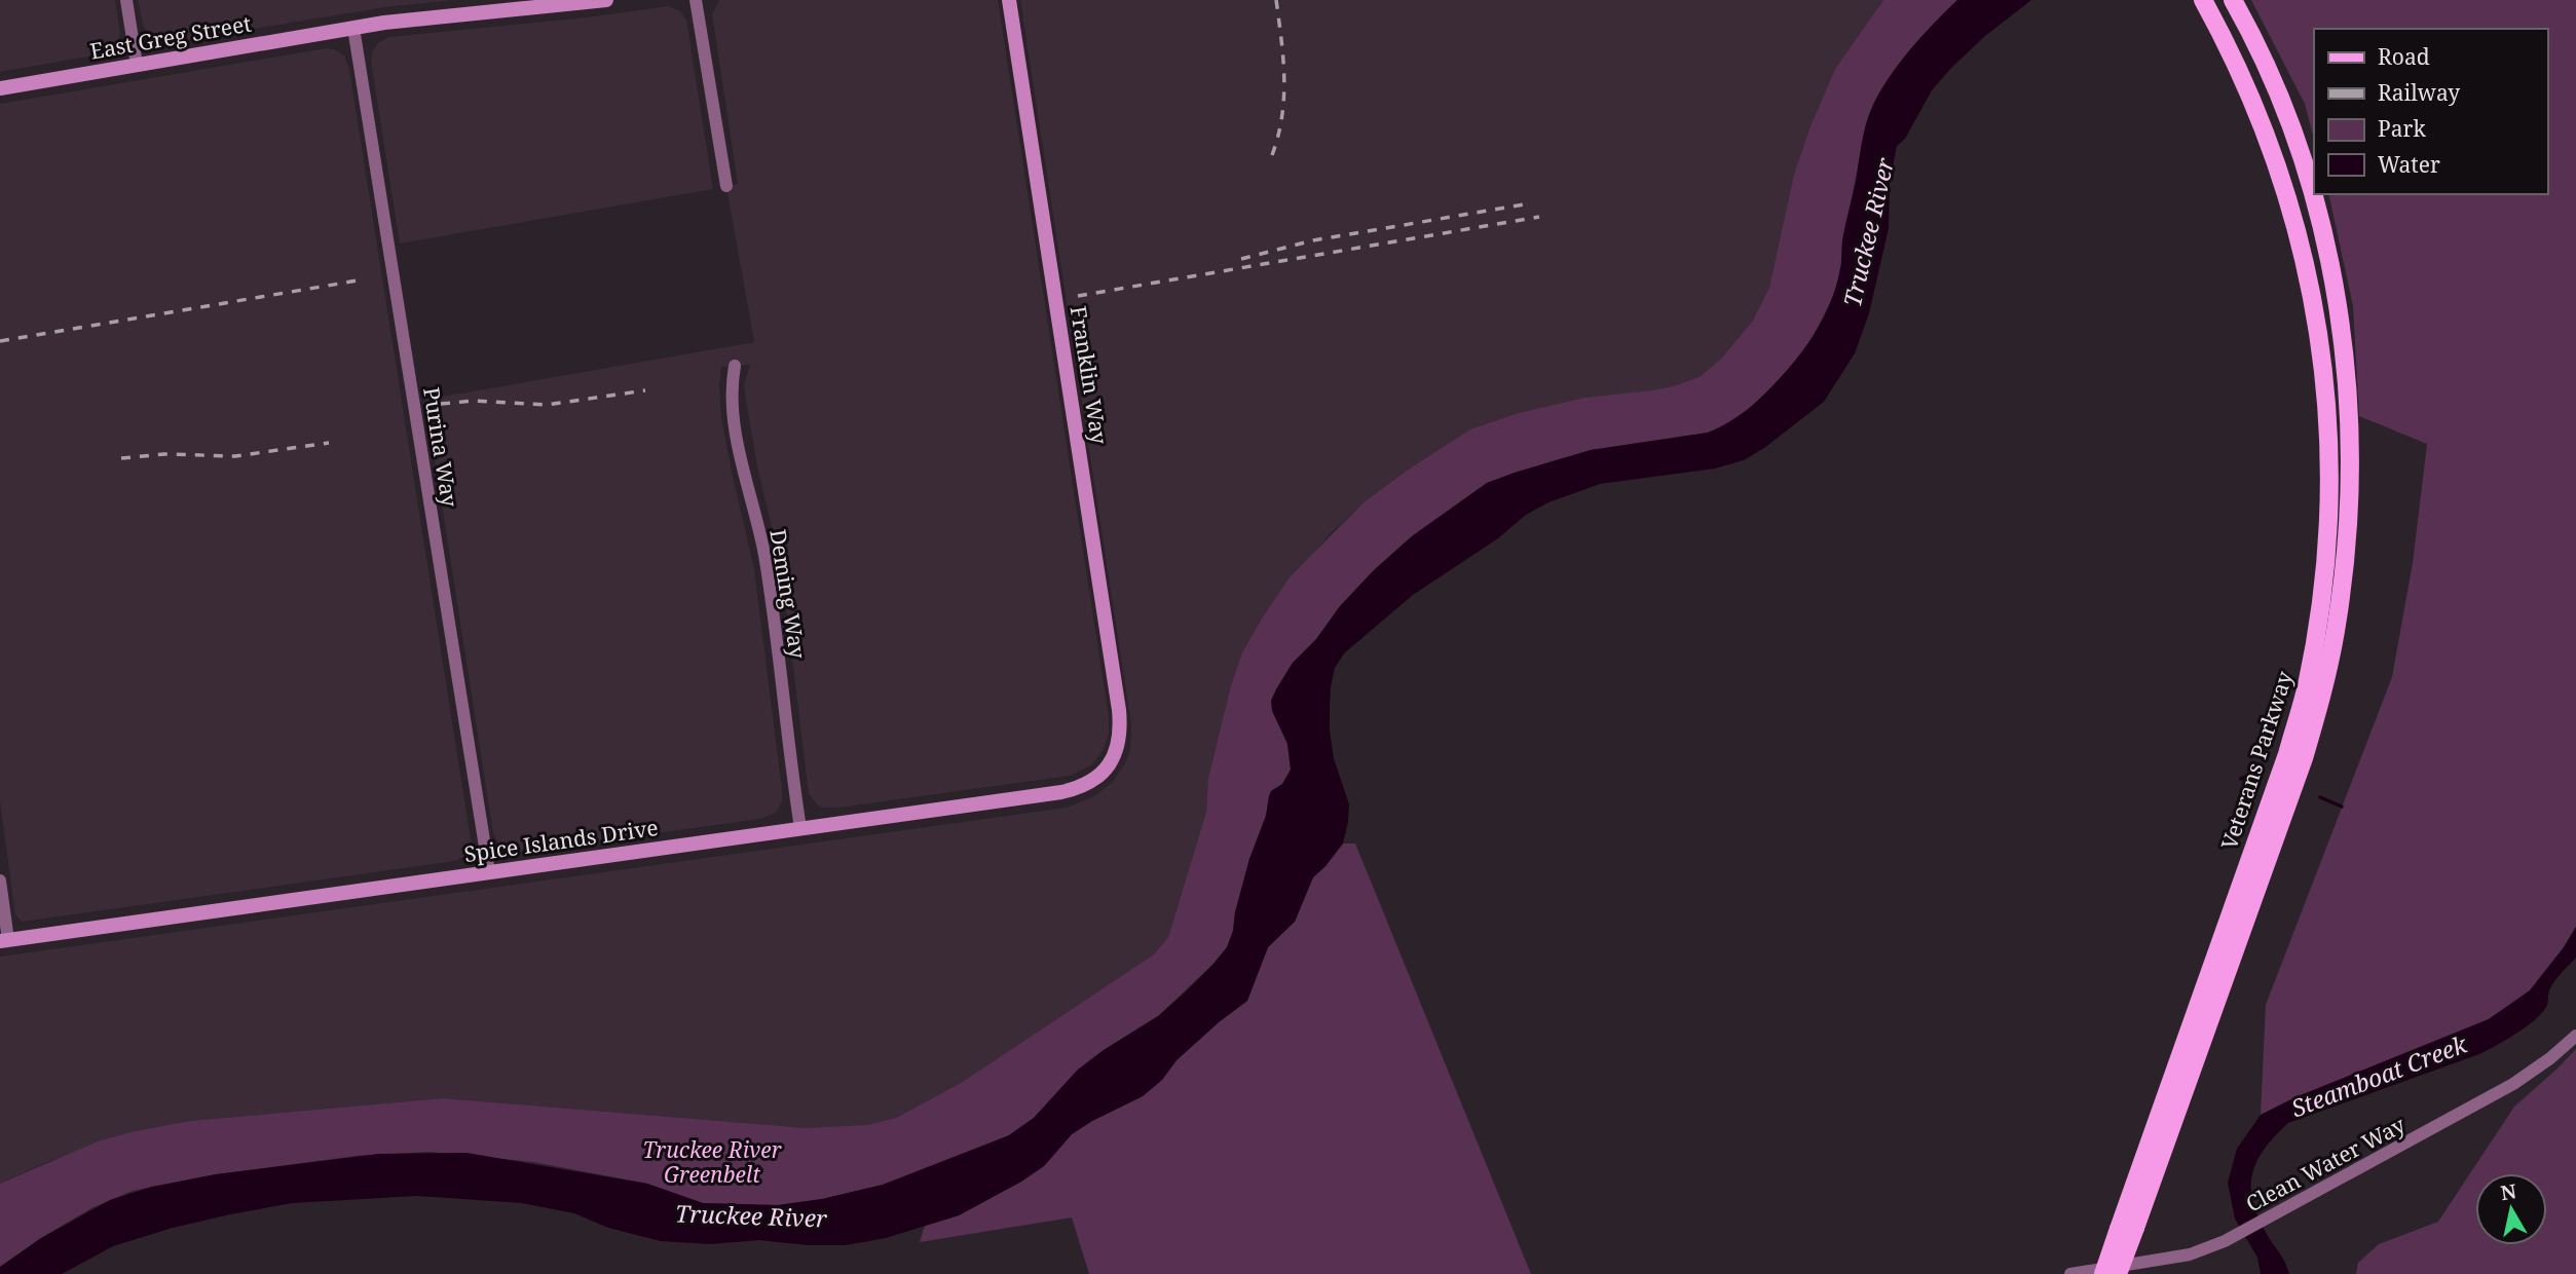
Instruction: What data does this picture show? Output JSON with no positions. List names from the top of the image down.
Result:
{
  "streets": {
    "main road": ["Veterans Parkway"],
    "street": [
      "East Greg Street",
      "Franklin Way",
      "Purina Way",
      "Deming Way",
      "Spice Islands Drive",
      "Clean Water Way"
    ]
  },
  "crossings": [
    ["East Greg Street", "Purina Way"],
    ["Franklin Way", "Spice Islands Drive"],
    ["Purina Way", "Spice Islands Drive"],
    ["Deming Way", "Spice Islands Drive"]
  ],
  "water": ["Truckee River", "Steamboat Creek"],
  "parks": ["Truckee River Greenbelt"],
  "legend": [
    "Road",
    "Railway",
    "Park",
    "Water"
  ],
  "north": "top"
}
